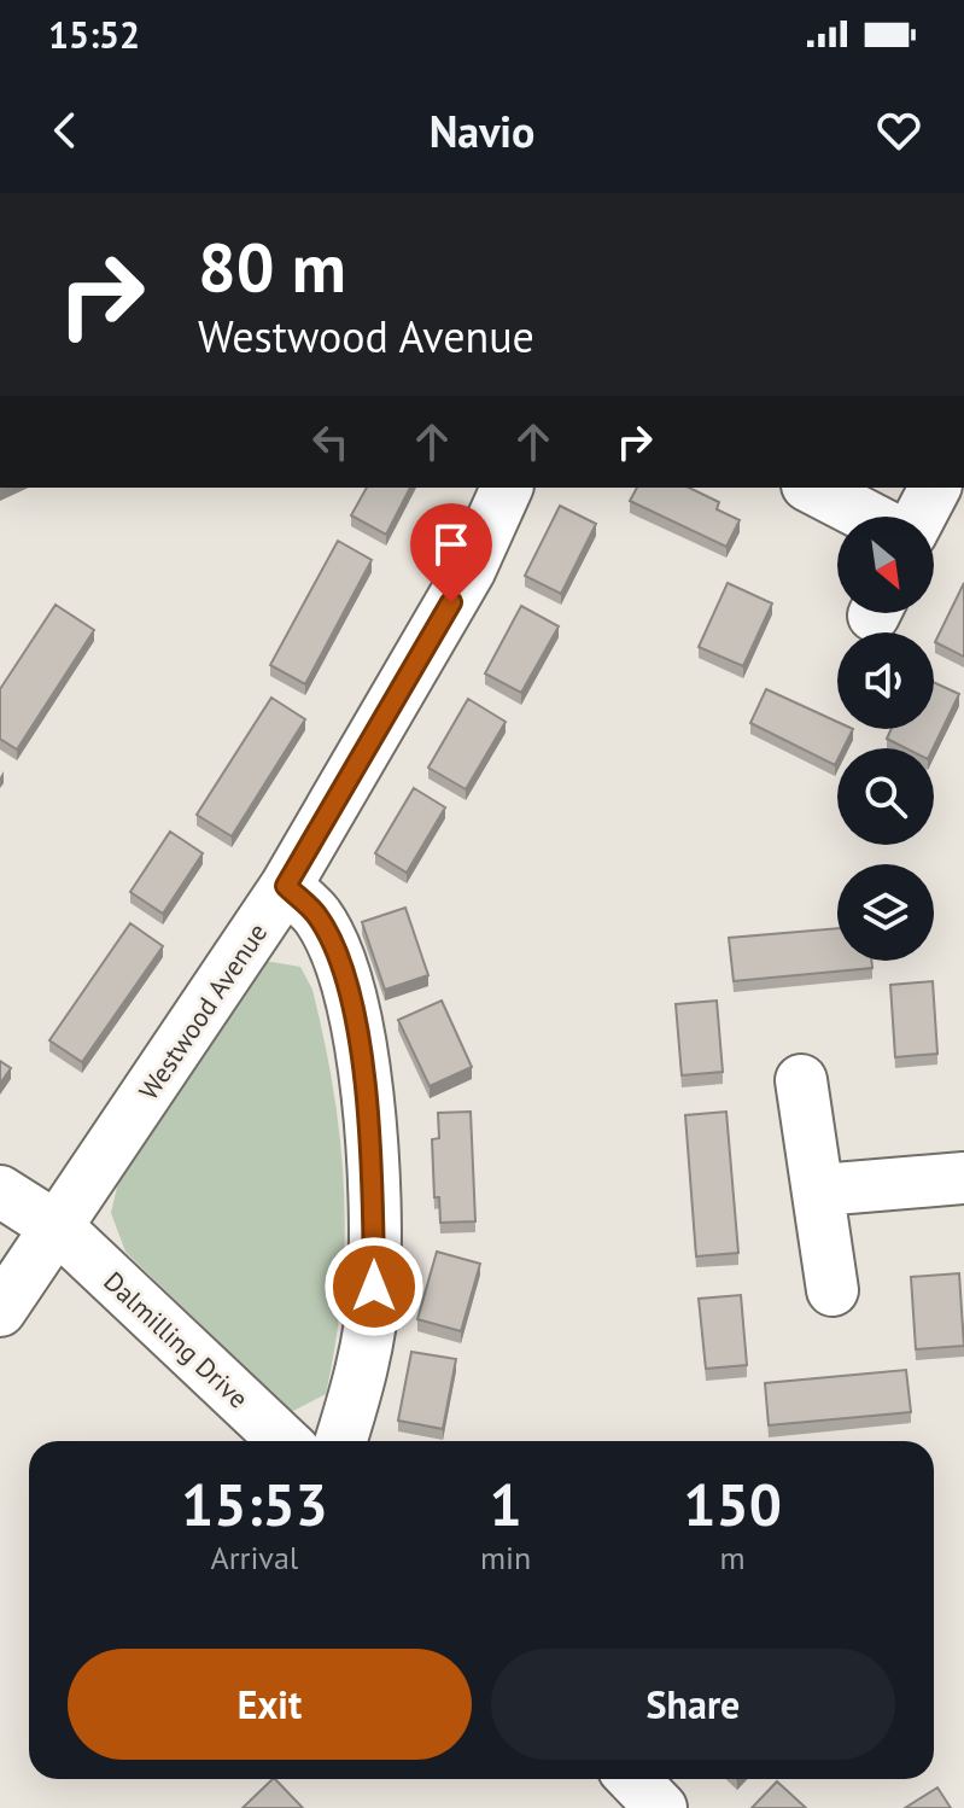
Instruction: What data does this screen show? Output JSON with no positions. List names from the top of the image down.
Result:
{
  "streets": {
    "street": ["Westwood Avenue", "Dalmilling Drive"]
  },
  "crossings": [
    ["Westwood Avenue", "Dalmilling Drive"]
  ],
  "north": "bottom right",
  "page": {
    "status": "15:52",
    "header": "Navio",
    "turn": ["80 m", "Westwood Avenue"],
    "eta": [
      "15:53",
      "Arrival",
      "1",
      "min",
      "150",
      "m"
    ],
    "buttons": ["Exit", "Share"]
  }
}
